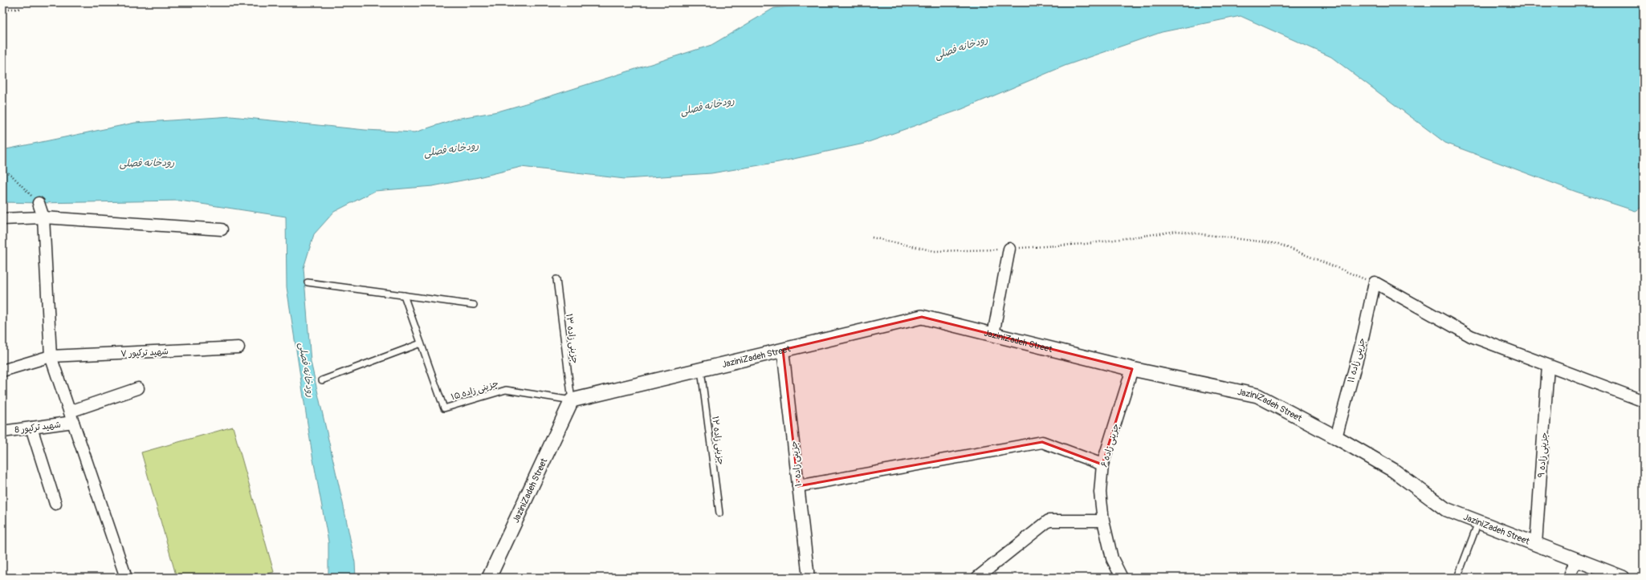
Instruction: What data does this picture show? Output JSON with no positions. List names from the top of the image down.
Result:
{
  "streets": {
    "street": [
      "JaziniZadeh Street",
      "شهید ترکپور ۷",
      "جزینی زاده ۱۱",
      "شهید ترکپور 8",
      "جزینی زاده ۶",
      "جزینی زاده ۹",
      "جزینی زاده ۱۰"
    ],
    "lane": ["جزینی زاده ۱۳", "جزینی زاده ۱۵", "جزینی زاده ۱۲"]
  },
  "crossings": [
    ["جزینی زاده ۱۳", "JaziniZadeh Street"],
    ["جزینی زاده ۱۳", "جزینی زاده ۱۵"],
    ["JaziniZadeh Street", "جزینی زاده ۱۱"],
    ["JaziniZadeh Street", "جزینی زاده ۱۵"],
    ["JaziniZadeh Street", "جزینی زاده ۱۲"],
    ["JaziniZadeh Street", "جزینی زاده ۶"],
    ["JaziniZadeh Street", "جزینی زاده ۹"],
    ["JaziniZadeh Street", "جزینی زاده ۱۰"]
  ],
  "water": ["رودخانه فصلی"]
}
